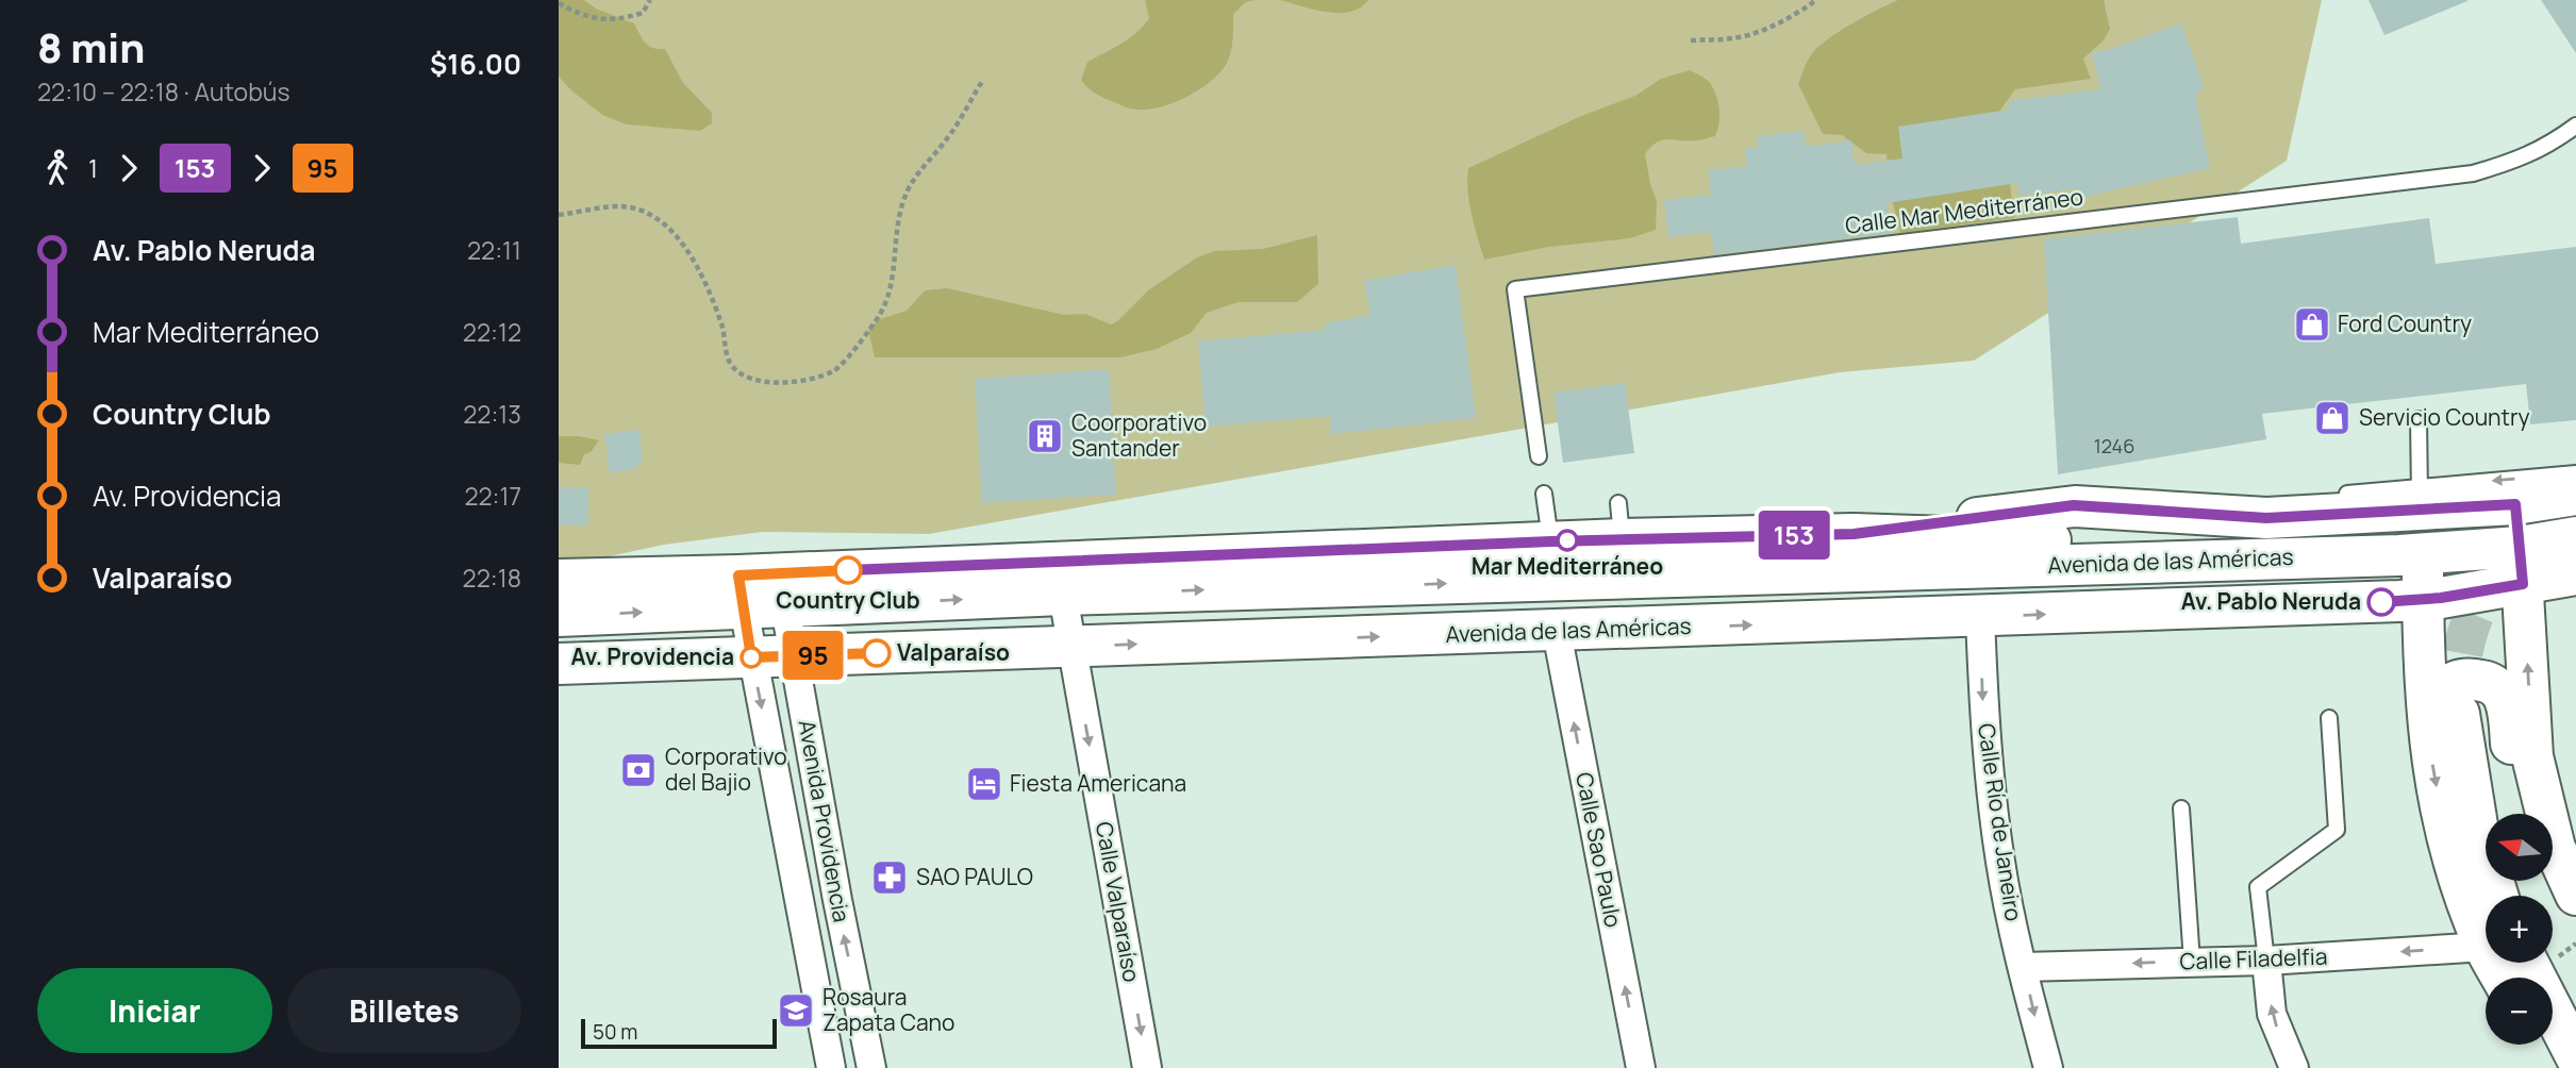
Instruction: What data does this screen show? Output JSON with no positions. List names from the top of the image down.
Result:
{
  "streets": {
    "main road": ["Avenida de las Américas"],
    "street": [
      "Avenida Providencia",
      "Calle Río de Janeiro",
      "Calle Sao Paulo",
      "Calle Valparaíso",
      "Calle Filadelfia"
    ],
    "lane": ["Calle Mar Mediterráneo"]
  },
  "crossings": [
    ["Avenida de las Américas", "Avenida Providencia"],
    ["Avenida de las Américas", "Calle Río de Janeiro"],
    ["Avenida de las Américas", "Calle Sao Paulo"],
    ["Avenida de las Américas", "Calle Valparaíso"],
    ["Calle Río de Janeiro", "Calle Filadelfia"]
  ],
  "one_way": [
    "Calle Río de Janeiro",
    "Calle Sao Paulo",
    "Calle Valparaíso",
    "Calle Filadelfia"
  ],
  "places": {
    "shop": ["Ford Country", "Servicio Country"],
    "building": ["Coorporativo Santander"],
    "other": [
      "Mar Mediterráneo",
      "Country Club",
      "Av. Pablo Neruda",
      "Valparaíso",
      "Av. Providencia"
    ],
    "bank": ["Corporativo del Bajio"],
    "hotel": ["Fiesta Americana"],
    "pharmacy": ["SAO PAULO"],
    "school or university": ["Rosaura Zapata Cano"]
  },
  "lines": ["bus line 153", "bus line 95"],
  "house_numbers": ["1246"],
  "scale_bar": "50 m",
  "north": "left",
  "page": {
    "heading": ["8 min", "22:10 – 22:18 · Autobús", "$16.00"],
    "on_map": ["153", "95"],
    "legs": ["1", "153", "95"],
    "list": [
      {
        "name": "Av. Pablo Neruda",
        "value": "22:11"
      },
      {
        "name": "Mar Mediterráneo",
        "value": "22:12"
      },
      {
        "name": "Country Club",
        "value": "22:13"
      },
      {
        "name": "Av. Providencia",
        "value": "22:17"
      },
      {
        "name": "Valparaíso",
        "value": "22:18"
      }
    ],
    "map_buttons": ["+", "−"],
    "buttons": ["Iniciar", "Billetes"],
    "scale": "50 m"
  }
}
